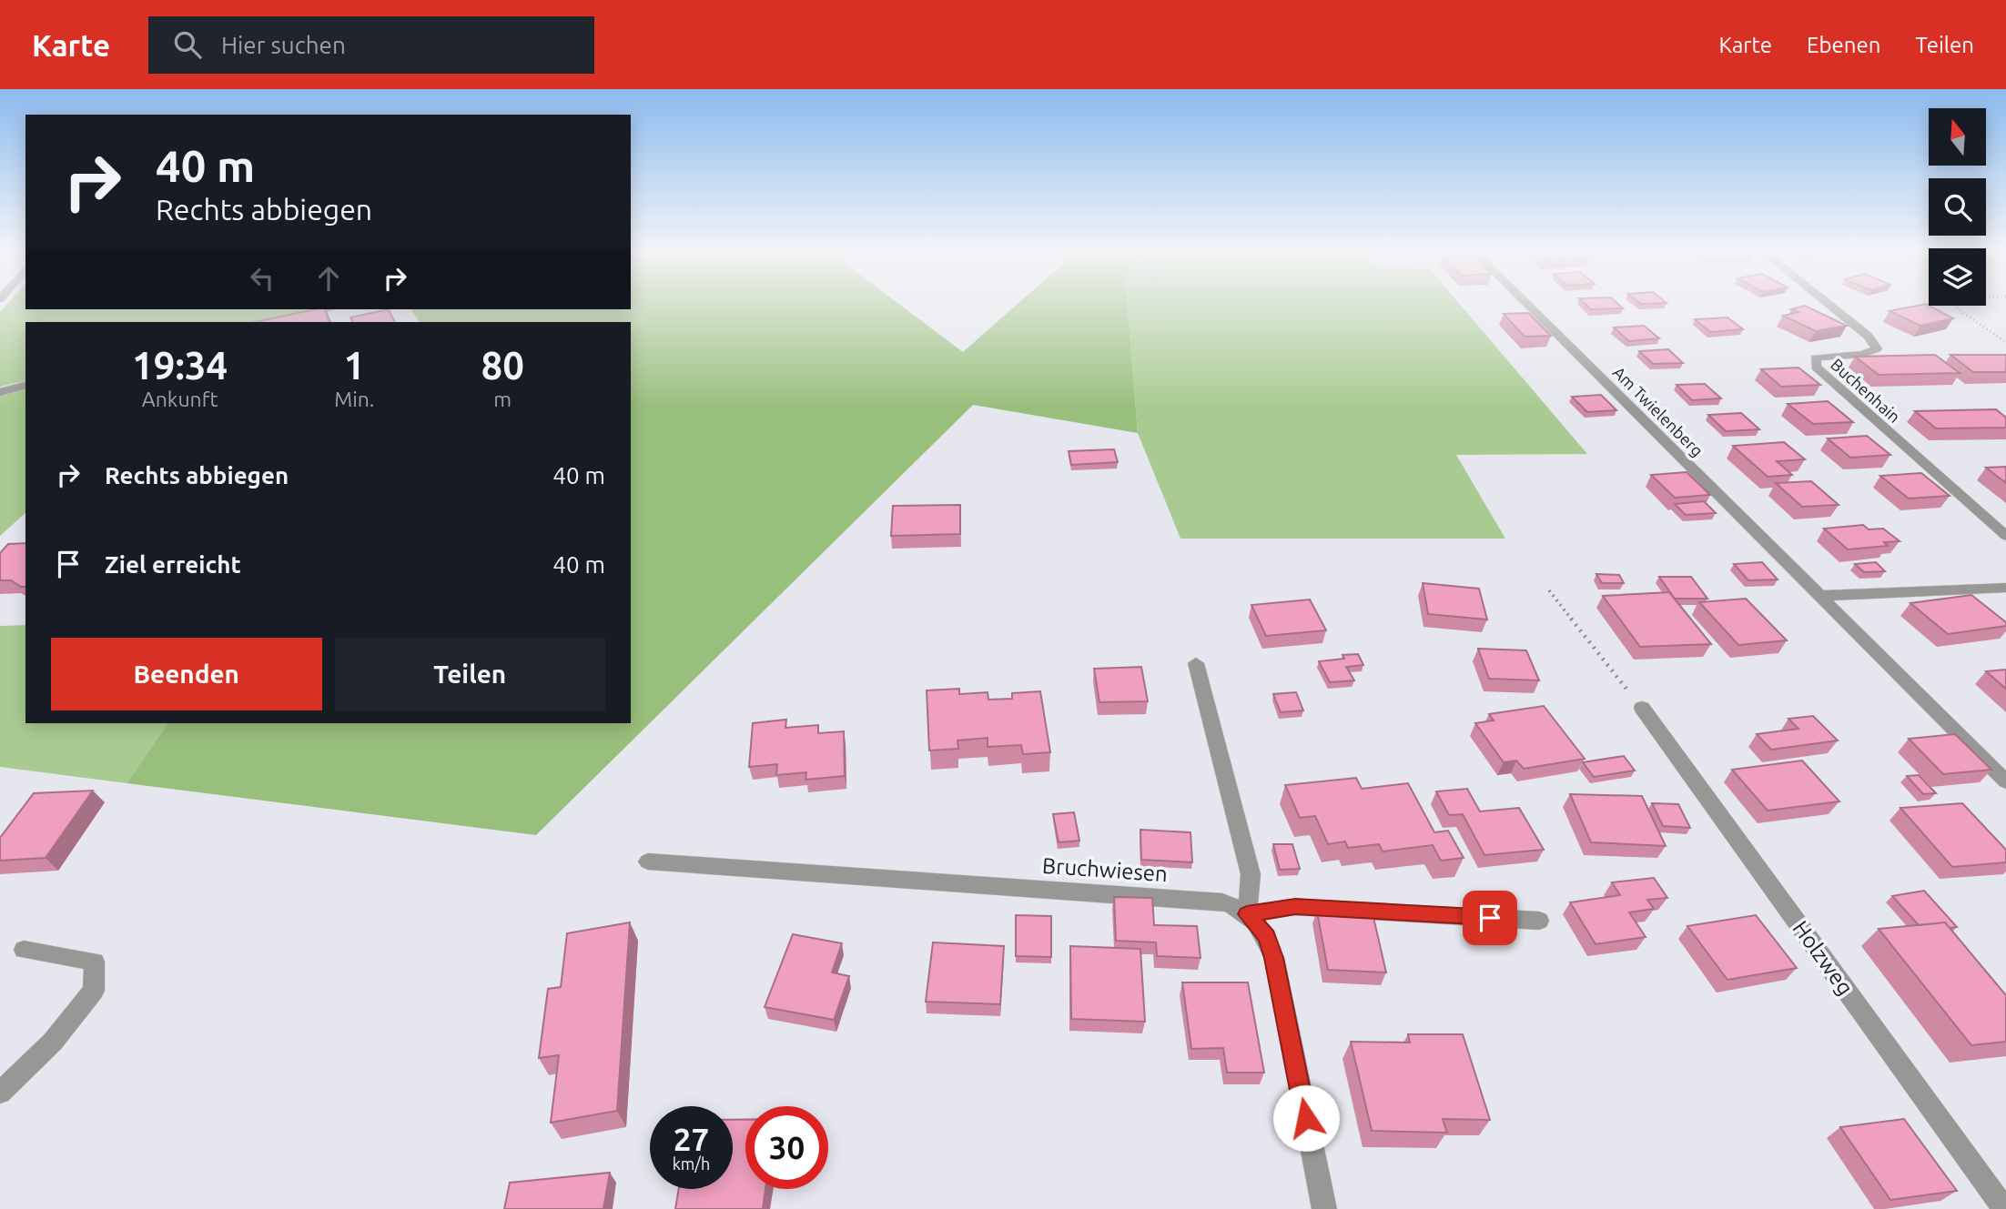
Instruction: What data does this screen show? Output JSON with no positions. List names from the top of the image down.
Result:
{
  "streets": {
    "street": [
      "Buchenhain",
      "Am Twielenberg",
      "Bruchwiesen",
      "Holzweg"
    ]
  },
  "north": "top",
  "page": {
    "header": "Karte",
    "search": "Hier suchen",
    "nav": ["Karte", "Ebenen", "Teilen"],
    "turn": ["40 m", "Rechts abbiegen"],
    "eta": [
      "19:34",
      "Ankunft",
      "1",
      "Min.",
      "80",
      "m"
    ],
    "list": [
      {
        "name": "Rechts abbiegen",
        "value": "40 m"
      },
      {
        "name": "Ziel erreicht",
        "value": "40 m"
      }
    ],
    "buttons": ["Beenden", "Teilen"],
    "speed": "27 km/h",
    "limit": "30"
  }
}
